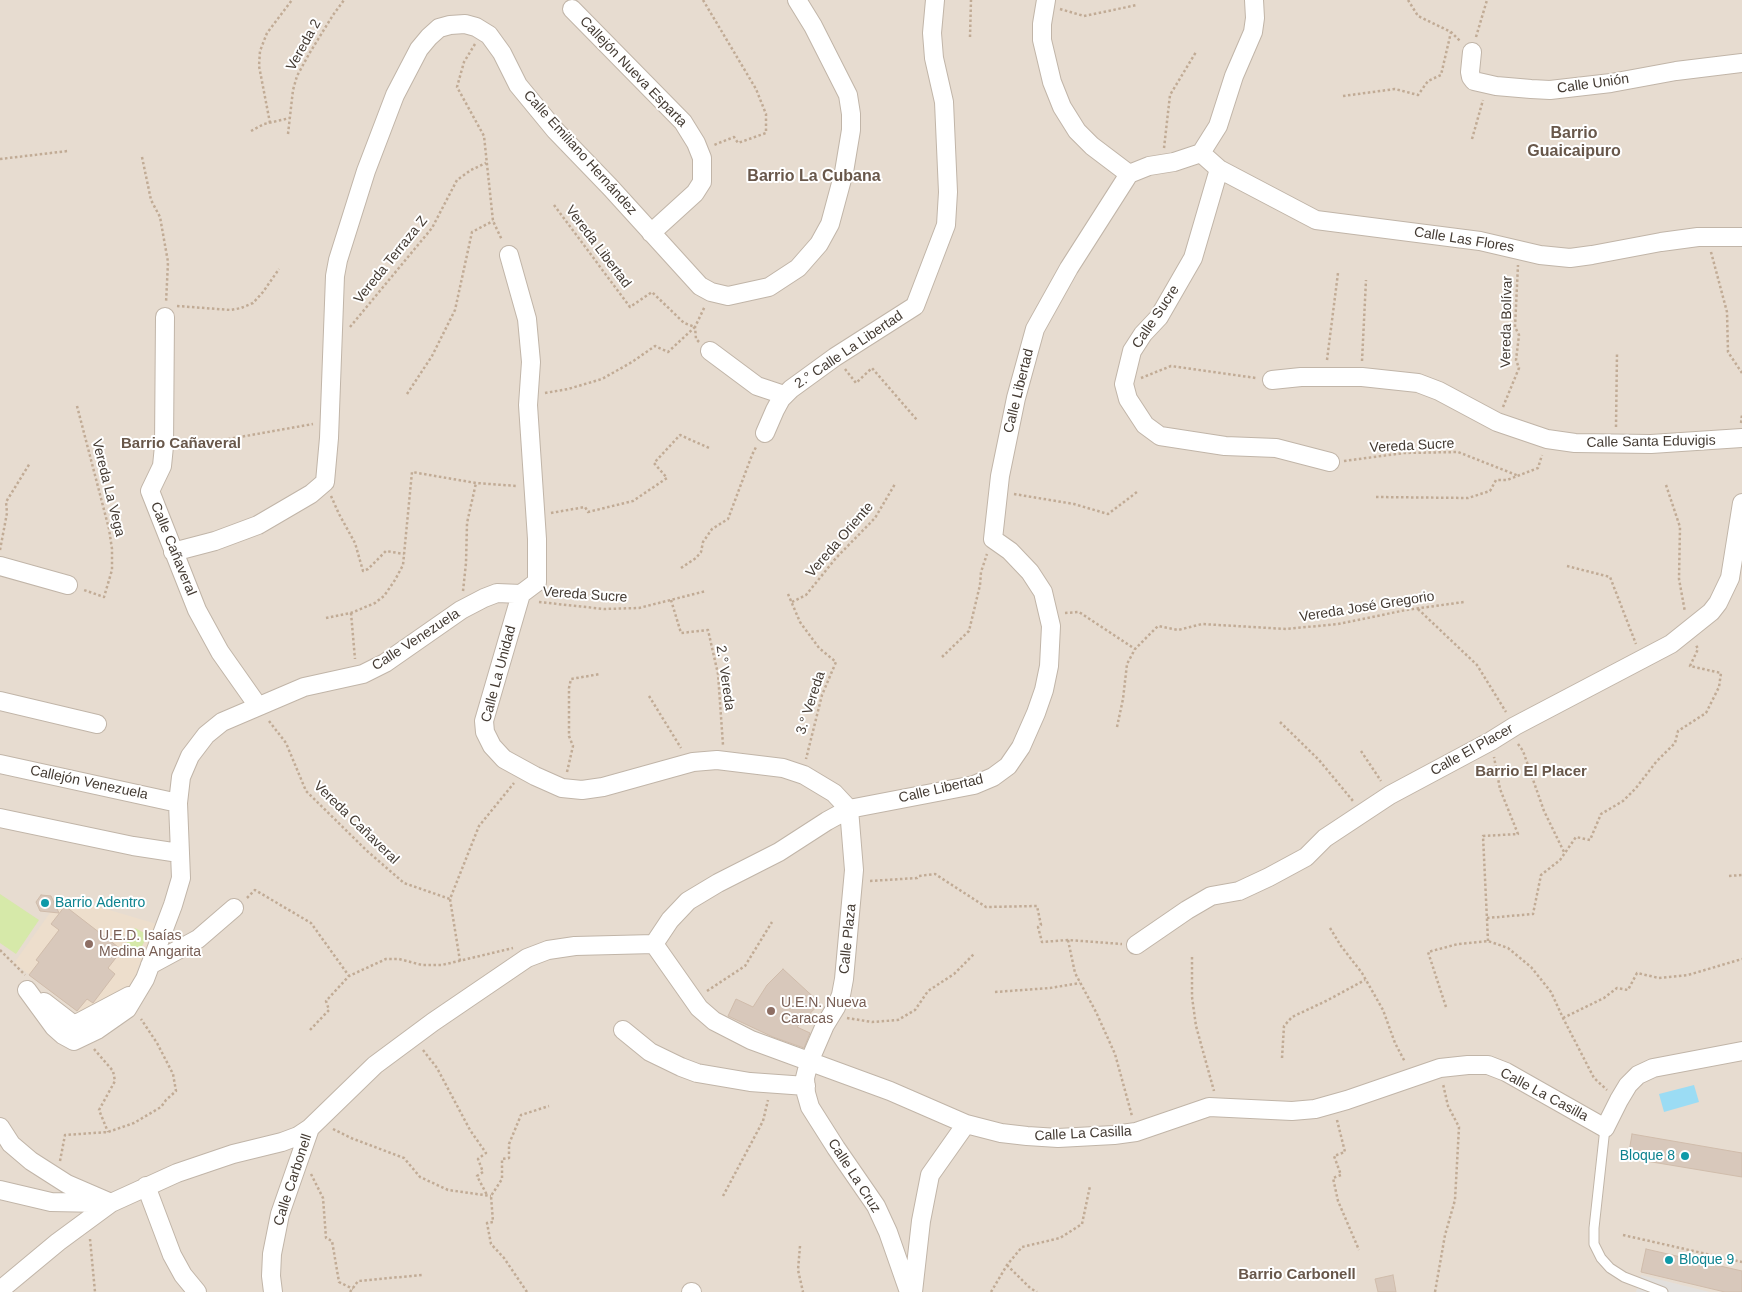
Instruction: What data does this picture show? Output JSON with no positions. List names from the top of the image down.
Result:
{
  "streets": {
    "street": [
      "Callejón Nueva Esparta",
      "Calle Unión",
      "Calle Emiliano Hernández",
      "Calle Las Flores",
      "Calle Sucre",
      "2.° Calle La Libertad",
      "Calle Libertad",
      "Calle Santa Eduvigis",
      "Calle Cañaveral",
      "Calle Venezuela",
      "Calle La Unidad",
      "Calle El Placer",
      "Callejón Venezuela",
      "Calle Plaza",
      "Calle La Casilla",
      "Calle La Cruz",
      "Calle Carbonell"
    ],
    "path": [
      "Vereda 2",
      "Vereda Libertad",
      "Vereda Terraza Z",
      "Vereda Bolívar",
      "Vereda Sucre",
      "Vereda La Vega",
      "Vereda Oriente",
      "Vereda José Gregorio",
      "2.° Vereda",
      "3.° Vereda",
      "Vereda Cañaveral"
    ]
  },
  "crossings": [
    ["Callejón Nueva Esparta", "Calle Emiliano Hernández"],
    ["Calle Las Flores", "Calle Sucre"],
    ["Calle Las Flores", "Vereda Bolívar"],
    ["Vereda Bolívar", "Calle Santa Eduvigis"],
    ["Calle Libertad", "Calle La Unidad"],
    ["Calle Libertad", "Calle Plaza"],
    ["Calle Libertad", "Calle La Casilla"],
    ["Vereda Sucre", "Calle Venezuela"],
    ["Vereda Sucre", "Calle La Unidad"],
    ["Vereda Sucre", "2.° Vereda"],
    ["Vereda Oriente", "3.° Vereda"],
    ["Calle Cañaveral", "Calle Venezuela"],
    ["Calle Cañaveral", "Vereda Cañaveral"],
    ["Calle Venezuela", "Calle La Unidad"],
    ["Calle Venezuela", "Callejón Venezuela"],
    ["Calle Venezuela", "Vereda Cañaveral"],
    ["Calle La Unidad", "2.° Vereda"],
    ["Calle La Unidad", "3.° Vereda"],
    ["Calle La Unidad", "Calle Plaza"],
    ["Calle Plaza", "Calle La Casilla"],
    ["Calle Plaza", "Calle La Cruz"],
    ["Calle La Casilla", "Calle La Cruz"]
  ],
  "districts": [
    "Barrio Guaicaipuro",
    "Barrio La Cubana",
    "Barrio Cañaveral",
    "Barrio El Placer",
    "Barrio Carbonell"
  ],
  "places": [
    "Barrio Adentro",
    "U.E.D. Isaías Medina Angarita",
    "U.E.N. Nueva Caracas",
    "Bloque 8",
    "Bloque 9"
  ]
}
